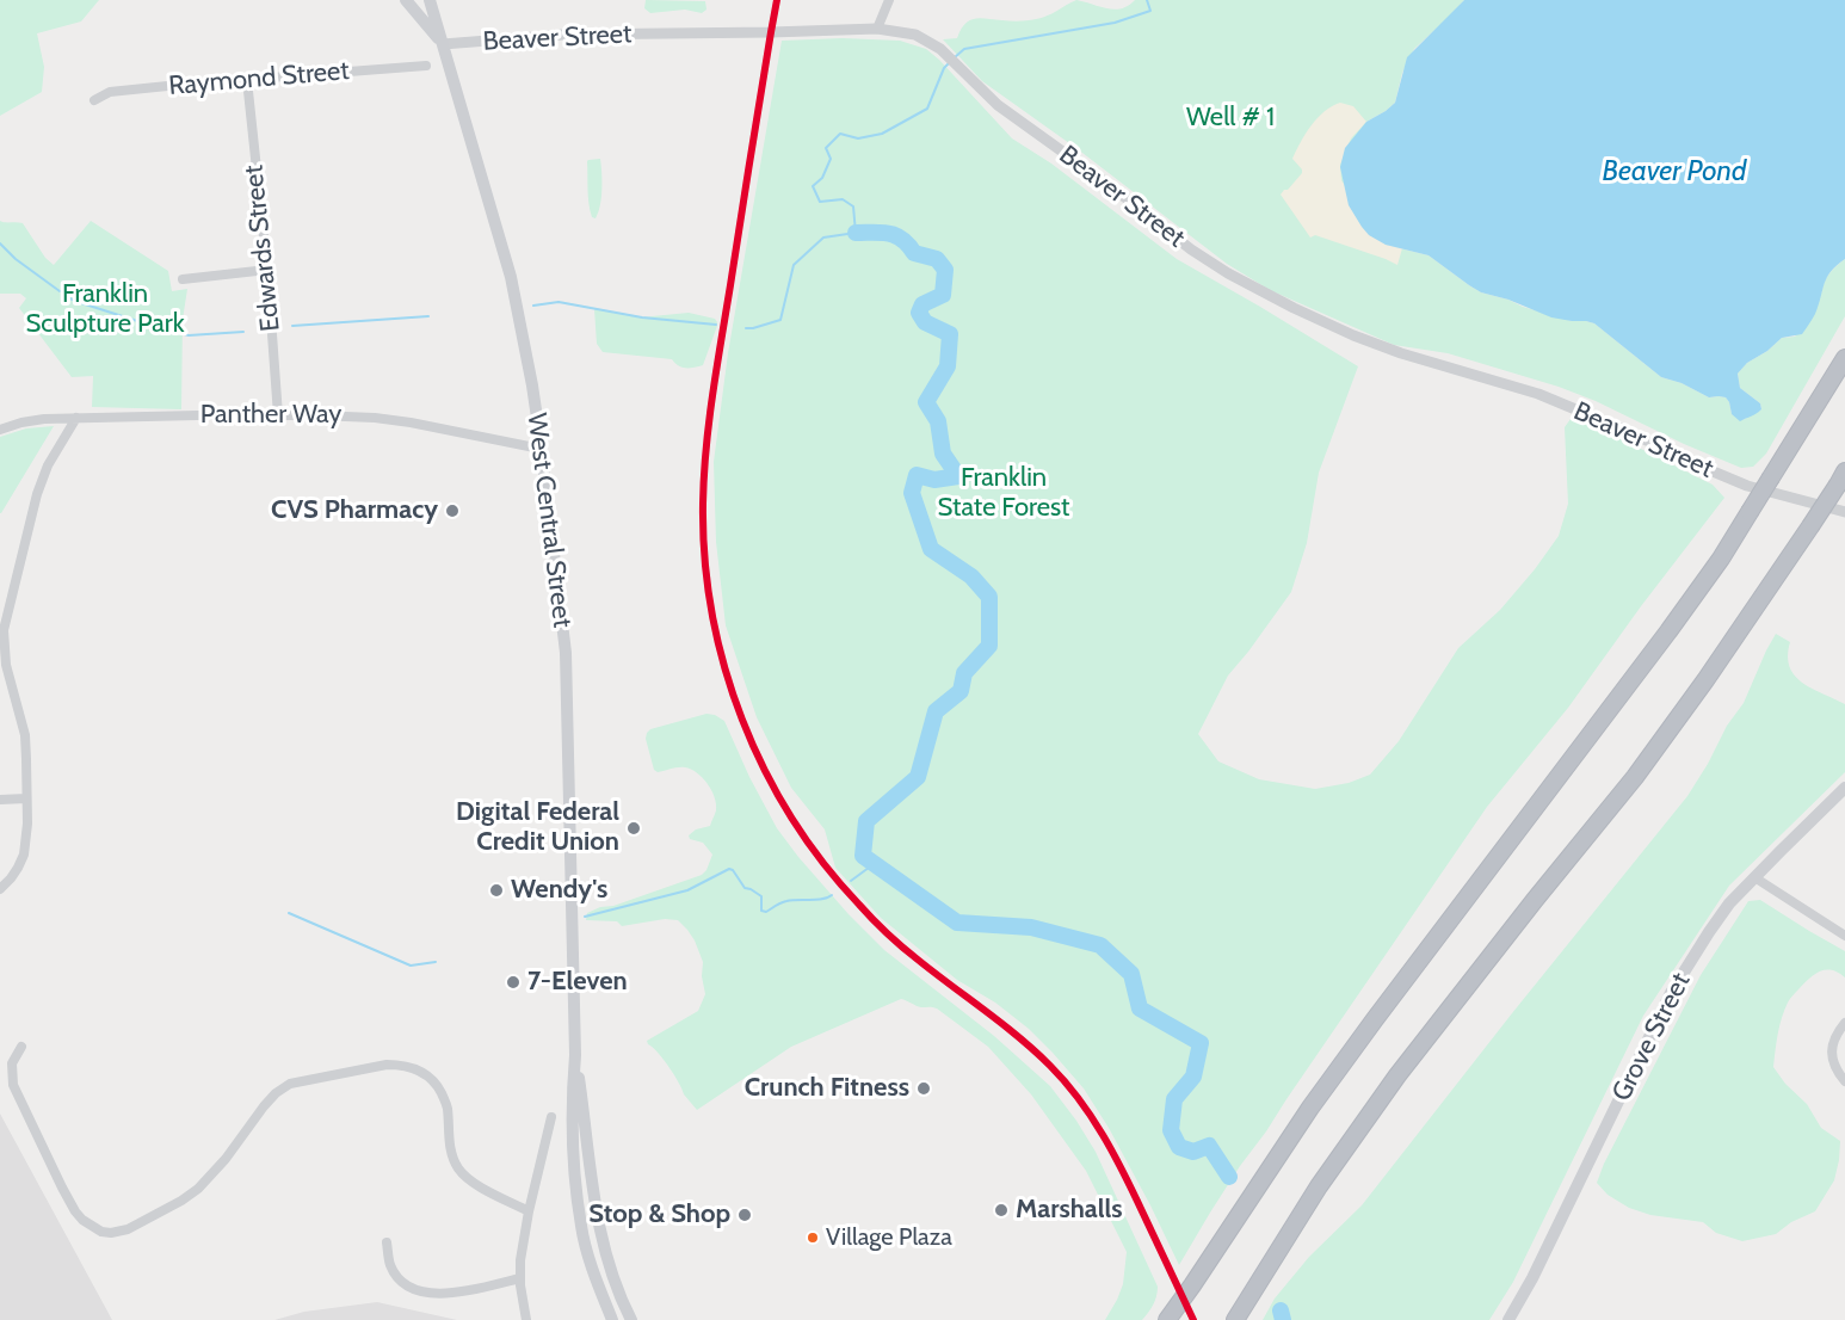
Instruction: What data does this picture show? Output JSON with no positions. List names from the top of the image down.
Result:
{
  "streets": {
    "main road": ["West Central Street", "Grove Street"],
    "street": [
      "Beaver Street",
      "Raymond Street",
      "Edwards Street",
      "Panther Way"
    ]
  },
  "crossings": [
    ["Beaver Street", "West Central Street"],
    ["Raymond Street", "Edwards Street"],
    ["Edwards Street", "Panther Way"],
    ["Panther Way", "West Central Street"]
  ],
  "water": ["Beaver Pond"],
  "parks": ["Well # 1", "Franklin Sculpture Park", "Franklin State Forest"],
  "places": [
    "CVS Pharmacy",
    "Digital Federal Credit Union",
    "Wendy's",
    "7-Eleven",
    "Crunch Fitness",
    "Marshalls",
    "Stop & Shop",
    "Village Plaza"
  ]
}
